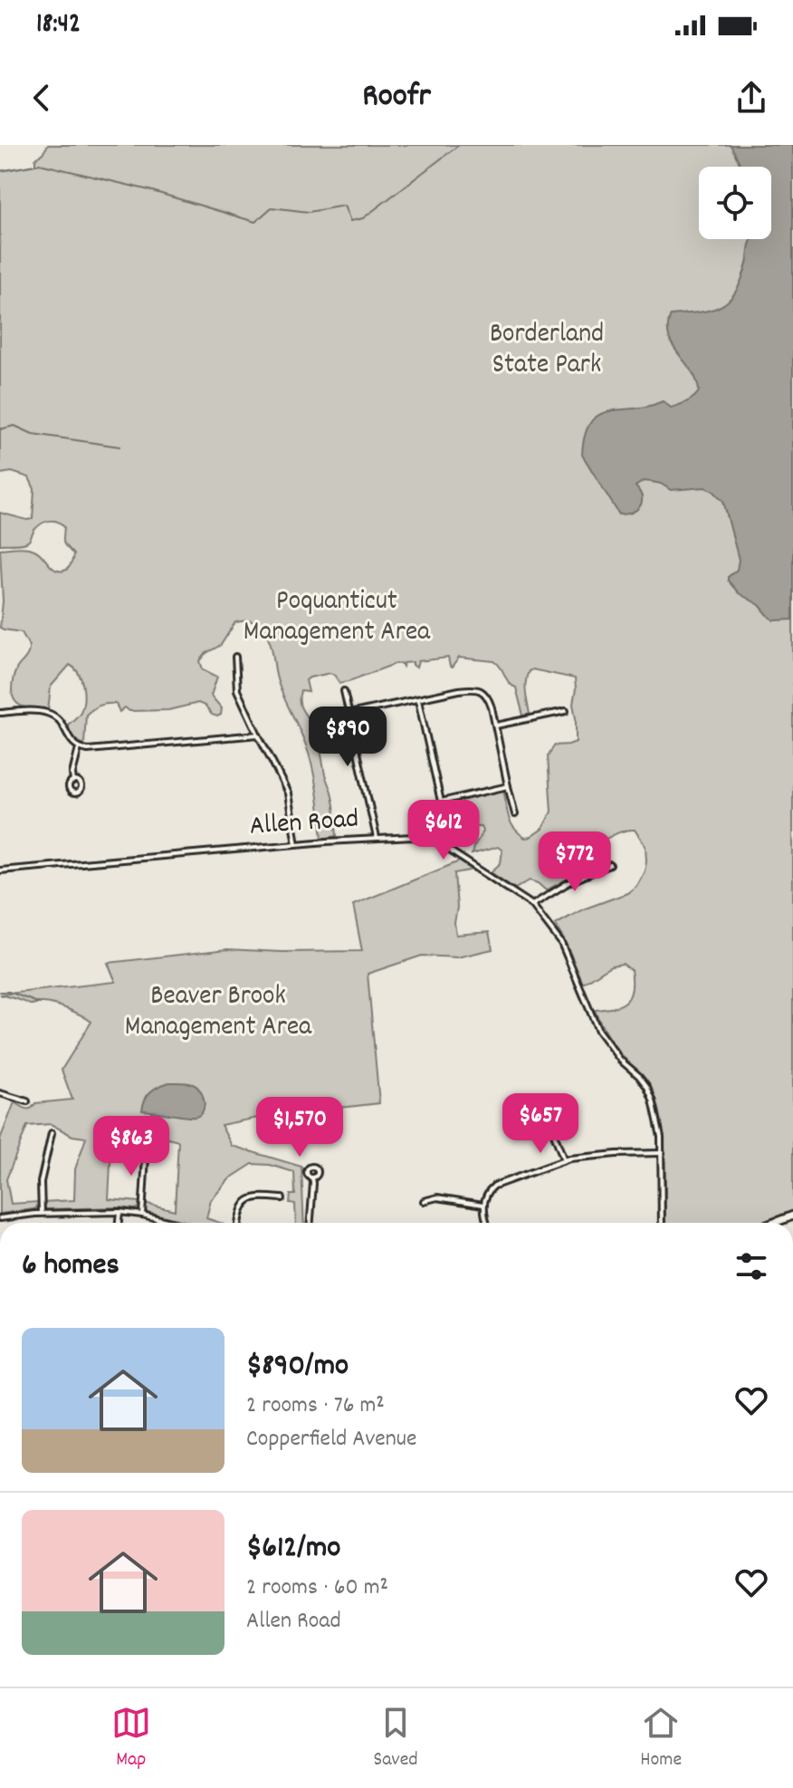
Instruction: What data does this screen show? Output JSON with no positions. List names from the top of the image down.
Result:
{
  "streets": {
    "street": ["Allen Road"]
  },
  "parks": ["Borderland State Park", "Poquanticut Management Area", "Beaver Brook Management Area"],
  "page": {
    "status": "18:42",
    "header": "Roofr",
    "price": [
      "$890",
      "$612",
      "$772",
      "$657",
      "$1,570",
      "$863"
    ],
    "heading": "6 homes",
    "list": [
      {
        "name": "$890/mo",
        "note": "2 rooms · 76 m² · Copperfield Avenue"
      },
      {
        "name": "$612/mo",
        "note": "2 rooms · 60 m² · Allen Road"
      }
    ],
    "tabs": ["Map", "Saved", "Home"]
  }
}
